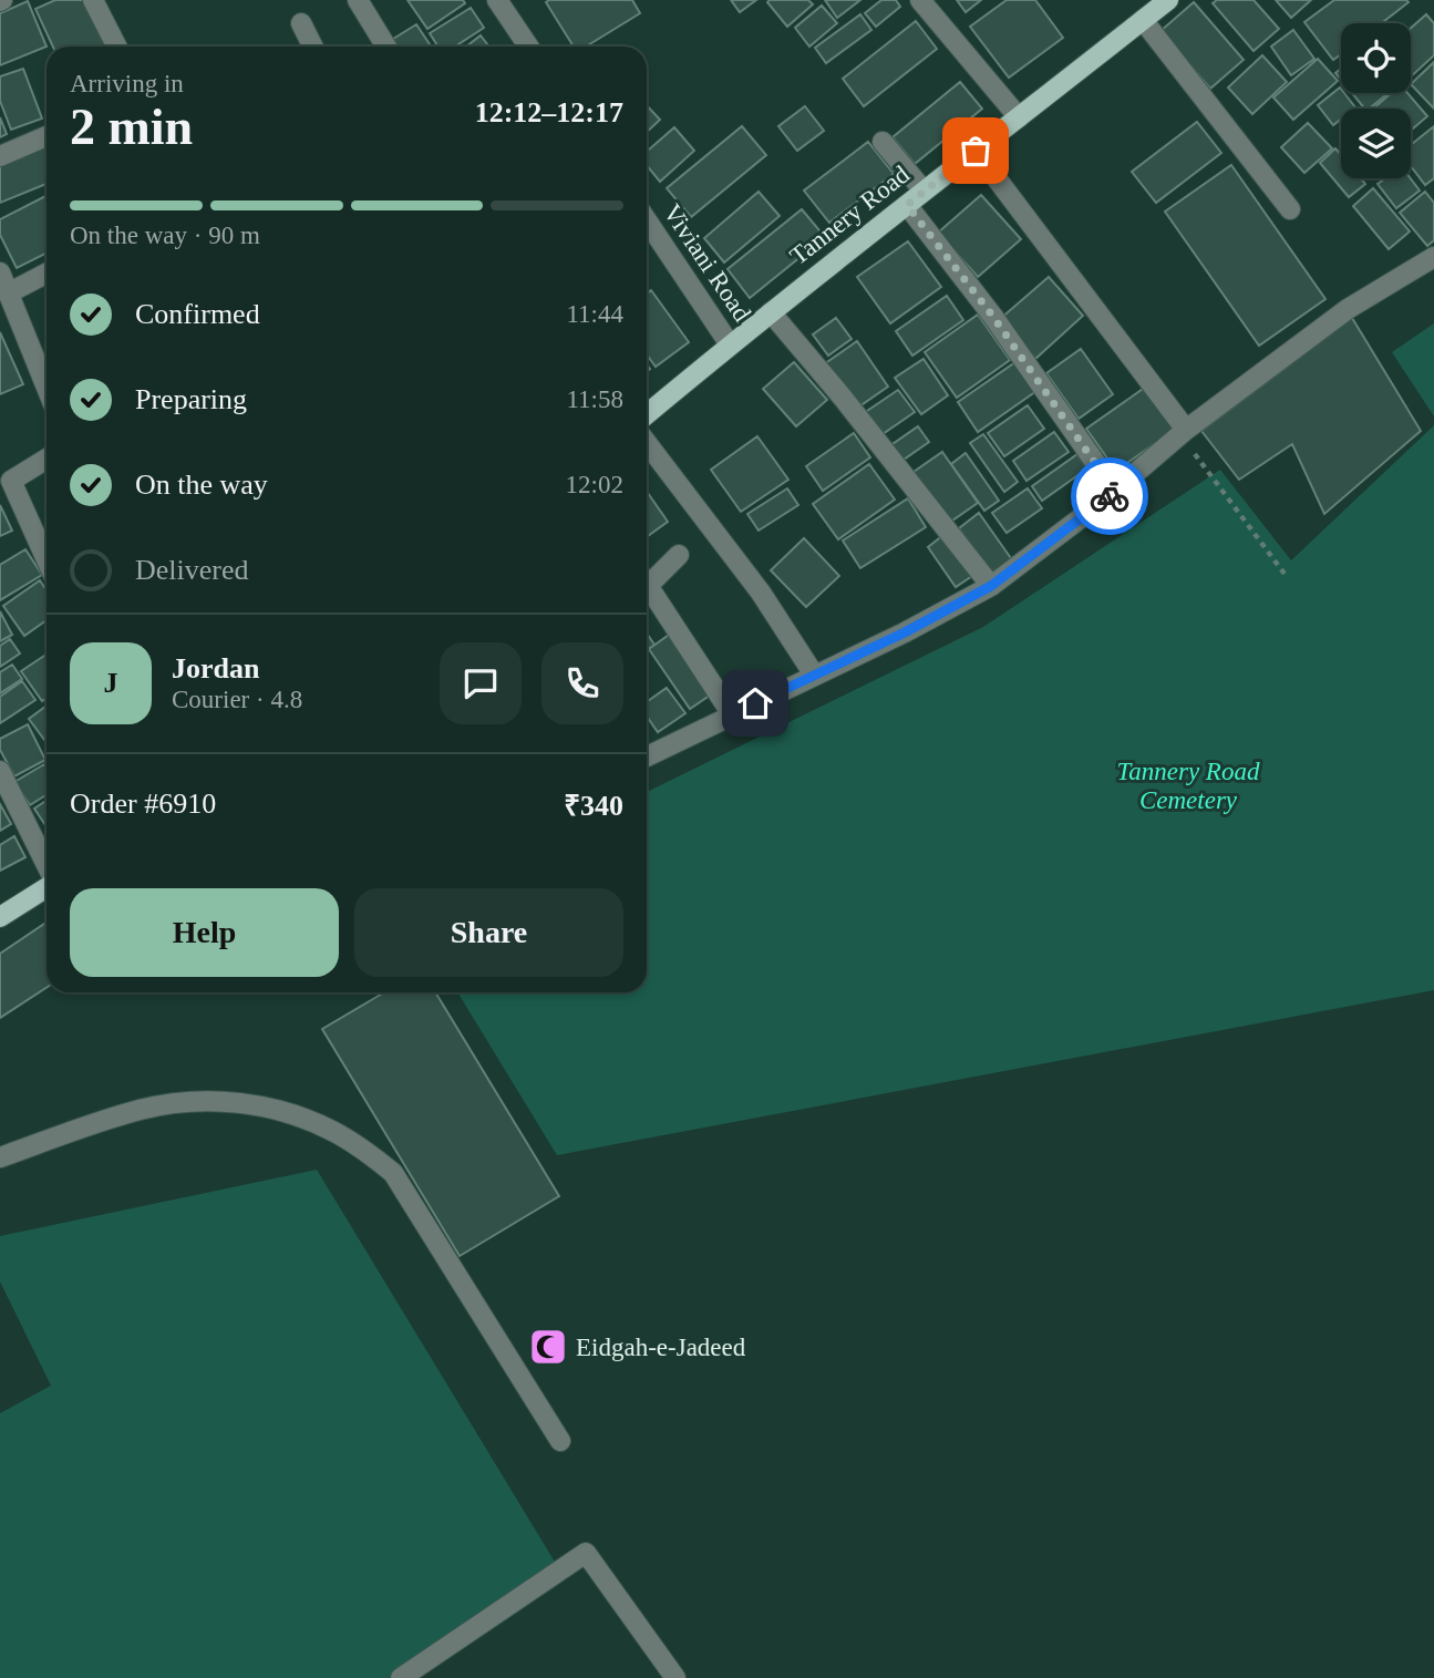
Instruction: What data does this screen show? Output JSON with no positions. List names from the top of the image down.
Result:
{
  "streets": {
    "main road": ["Tannery Road"],
    "street": ["Viviani Road"]
  },
  "crossings": [
    ["Tannery Road", "Viviani Road"]
  ],
  "parks": ["Tannery Road Cemetery"],
  "places": {
    "mosque": ["Eidgah-e-Jadeed"]
  },
  "page": {
    "heading": ["2 min", "Arriving in", "12:12–12:17"],
    "panel": [
      "Jordan",
      "Courier · 4.8",
      "Order #6910",
      "₹340"
    ],
    "bar": "On the way · 90 m",
    "list": [
      ["Confirmed", "11:44"],
      ["Preparing", "11:58"],
      ["On the way", "12:02"],
      "Delivered"
    ],
    "round": "J",
    "buttons": ["Help", "Share"]
  }
}
